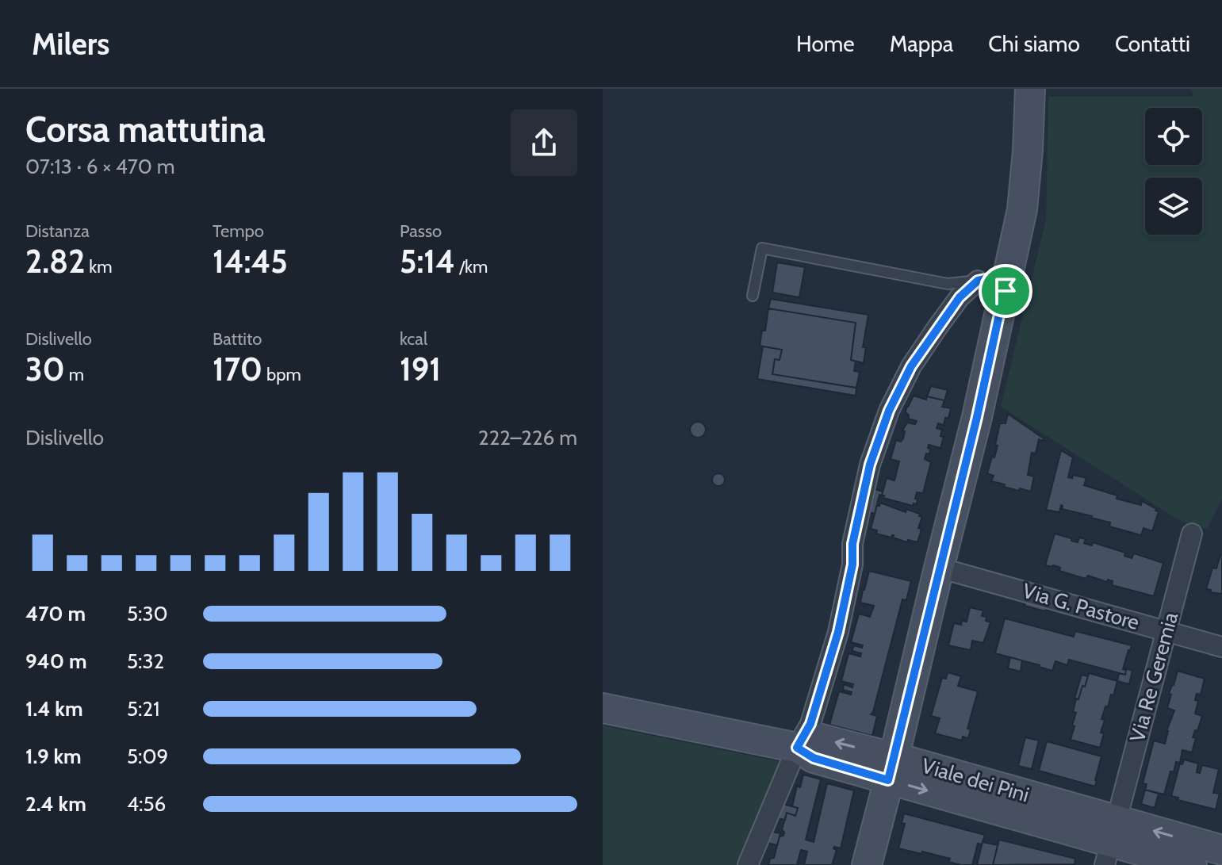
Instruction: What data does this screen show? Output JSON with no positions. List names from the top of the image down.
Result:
{
  "streets": {
    "street": ["Via G. Pastore", "Via Re Geremia", "Viale dei Pini"]
  },
  "crossings": [
    ["Via G. Pastore", "Via Re Geremia"],
    ["Via Re Geremia", "Viale dei Pini"]
  ],
  "page": {
    "header": "Milers",
    "nav": [
      "Home",
      "Mappa",
      "Chi siamo",
      "Contatti"
    ],
    "heading": ["Corsa mattutina", "07:13 · 6 × 470 m"],
    "stats": [
      ["Distanza", "2.82 km"],
      ["Tempo", "14:45"],
      ["Passo", "5:14 /km"],
      ["Dislivello", "30 m"],
      ["Battito", "170 bpm"],
      ["kcal", "191"]
    ],
    "chart": ["Dislivello", "222–226 m"],
    "list": [
      {
        "name": "470 m",
        "note": "5:30"
      },
      {
        "name": "940 m",
        "note": "5:32"
      },
      {
        "name": "1.4 km",
        "note": "5:21"
      },
      {
        "name": "1.9 km",
        "note": "5:09"
      },
      {
        "name": "2.4 km",
        "note": "4:56"
      }
    ]
  }
}
